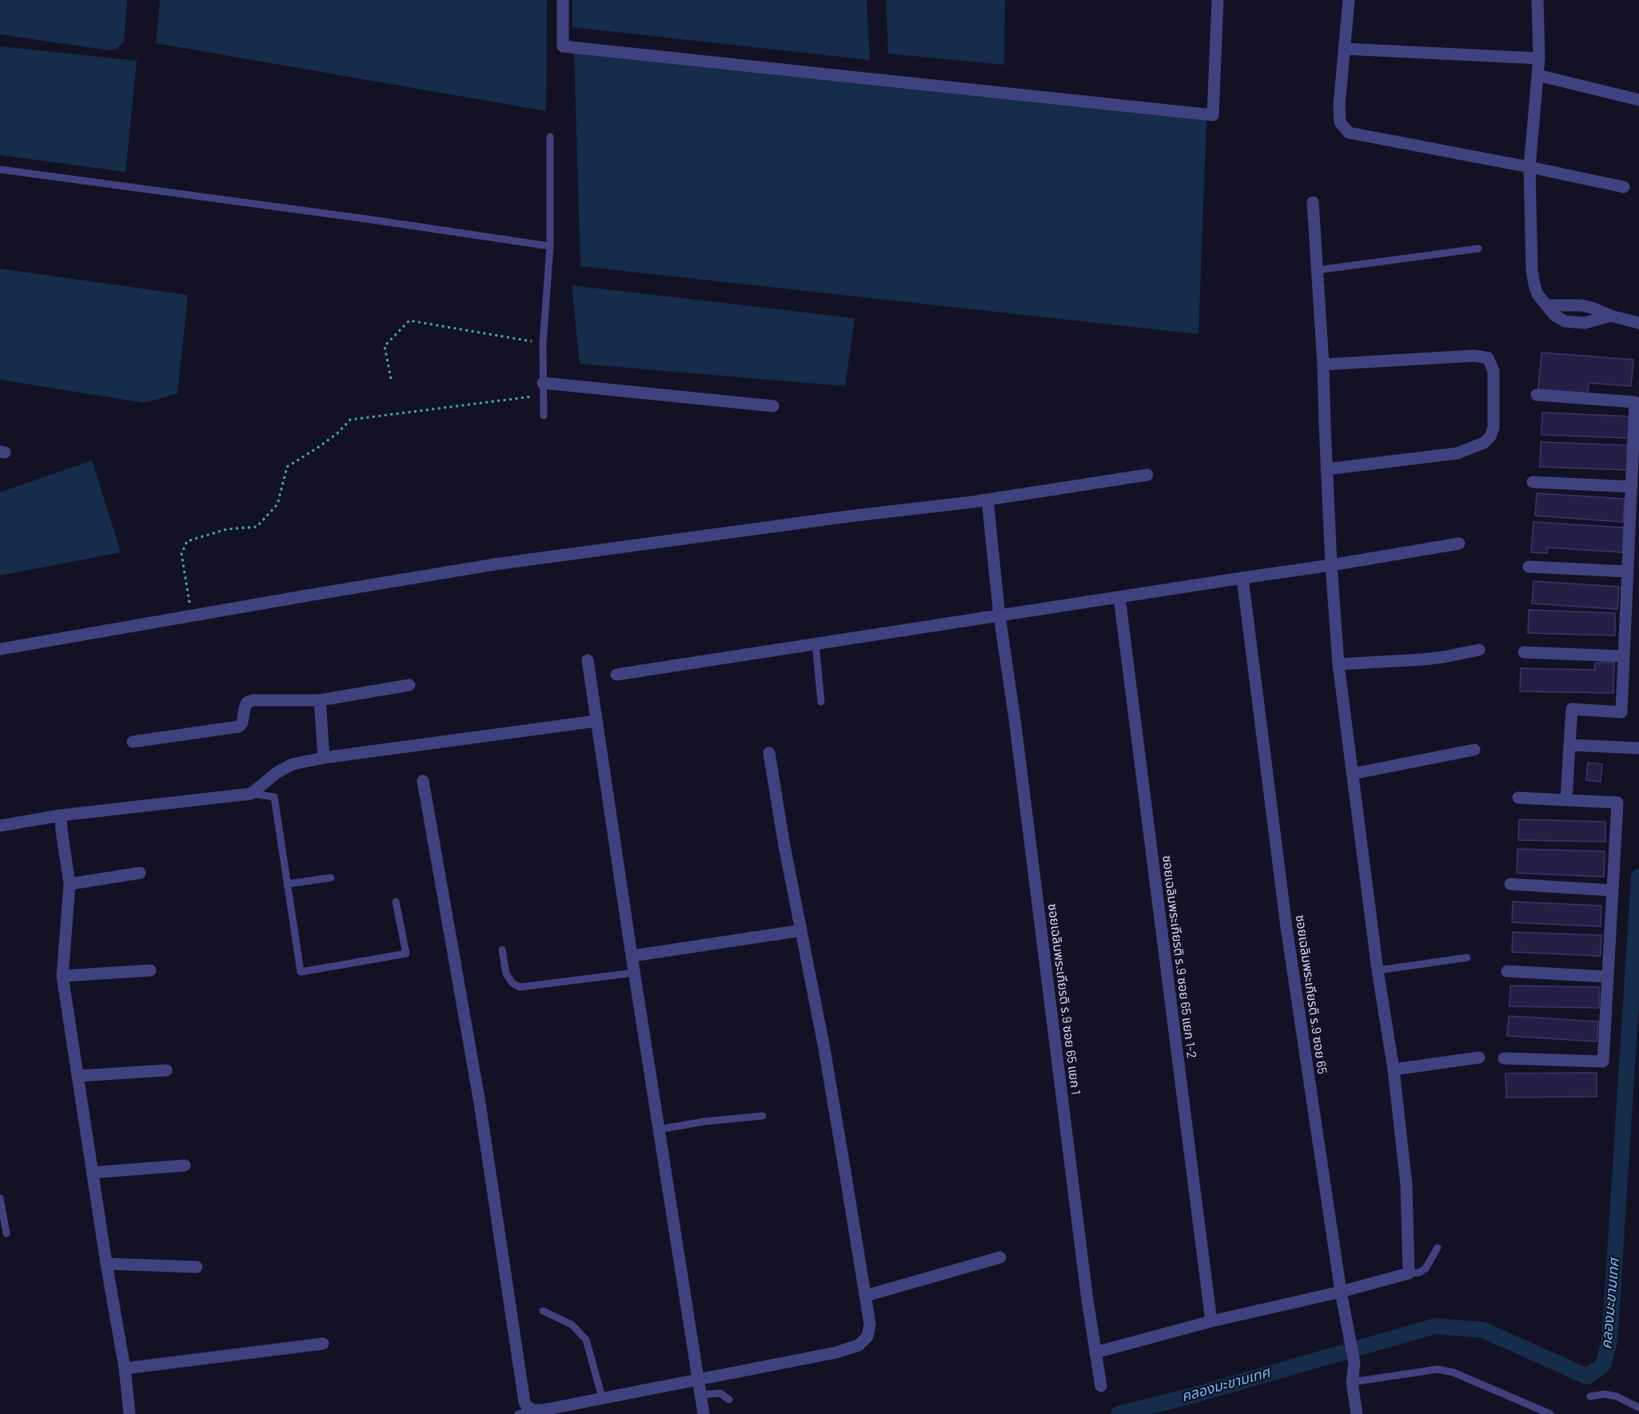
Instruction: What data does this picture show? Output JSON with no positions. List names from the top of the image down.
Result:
{
  "streets": {
    "street": ["ซอยเฉลิมพระเกียรติ ร.9 ซอย 65 แยก 1-2", "ซอยเฉลิมพระเกียรติ ร.9 ซอย 65", "ซอยเฉลิมพระเกียรติ ร.9 ซอย 65 แยก 1"]
  },
  "water": ["คลองมะขามเทศ"]
}
